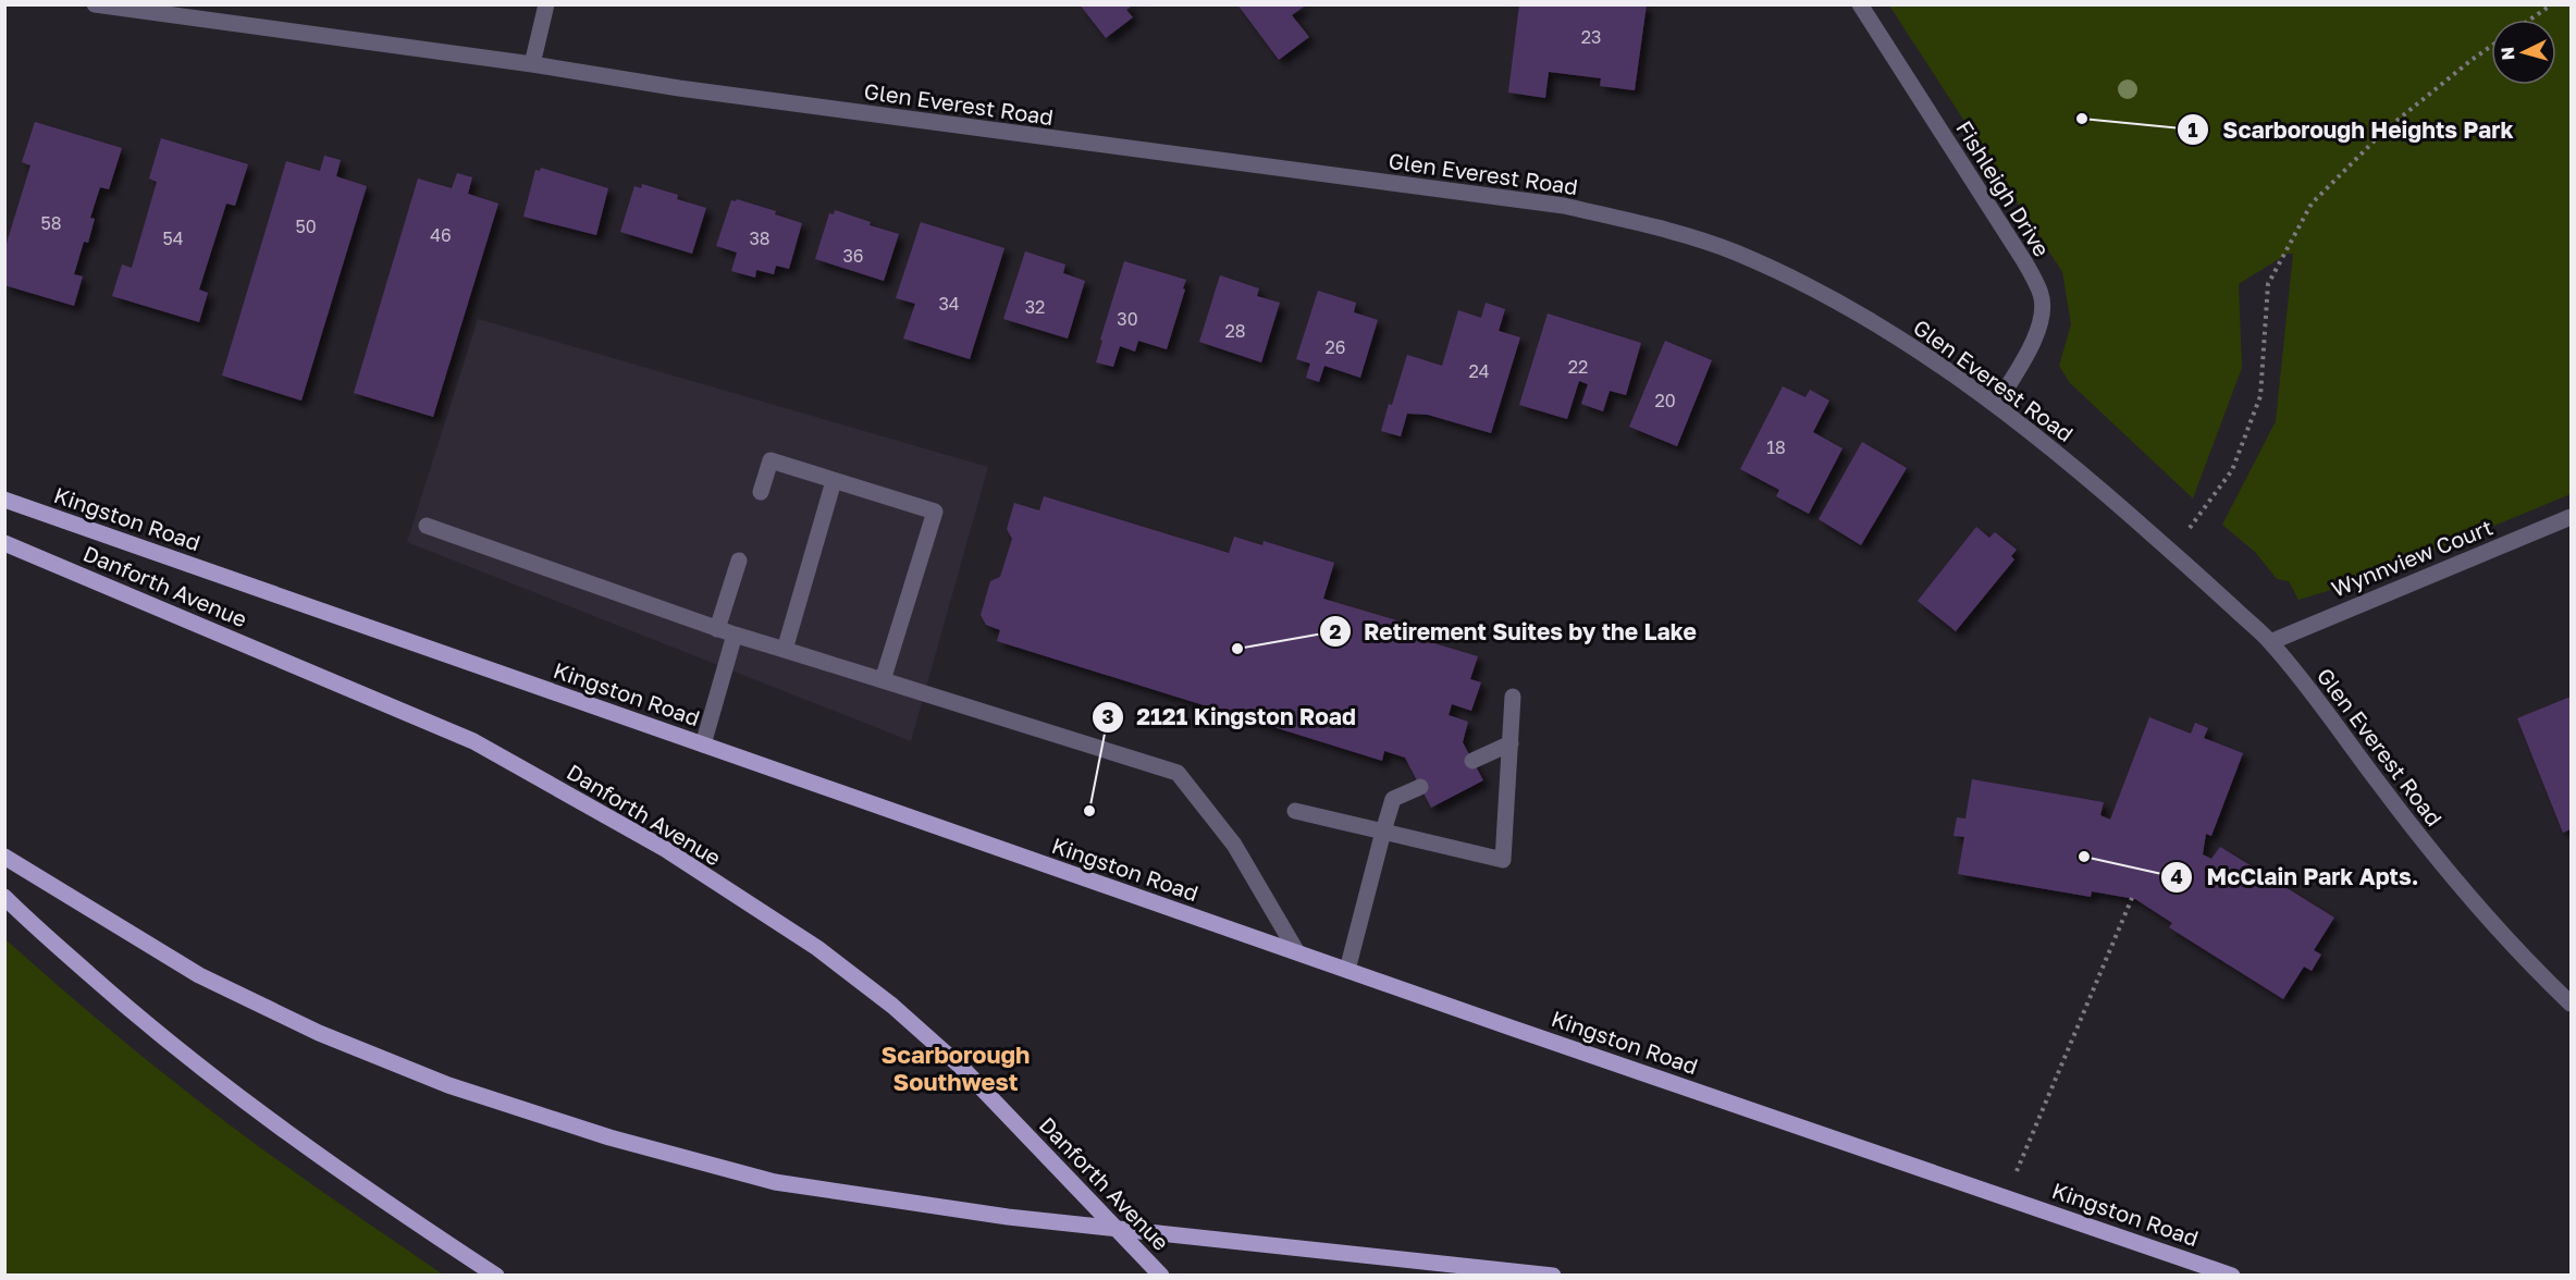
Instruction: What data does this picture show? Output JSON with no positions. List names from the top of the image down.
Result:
{
  "streets": {
    "main road": ["Kingston Road", "Danforth Avenue"],
    "street": ["Glen Everest Road", "Fishleigh Drive", "Wynnview Court"]
  },
  "crossings": [
    ["Glen Everest Road", "Fishleigh Drive"],
    ["Glen Everest Road", "Wynnview Court"]
  ],
  "districts": ["Scarborough Southwest"],
  "places": [
    "Scarborough Heights Park",
    "Retirement Suites by the Lake",
    "2121 Kingston Road",
    "McClain Park Apts."
  ],
  "house_numbers": [
    "23",
    "58",
    "50",
    "46",
    "54",
    "38",
    "36",
    "34",
    "32",
    "30",
    "28",
    "26",
    "22",
    "24",
    "20",
    "18"
  ],
  "north": "left"
}
